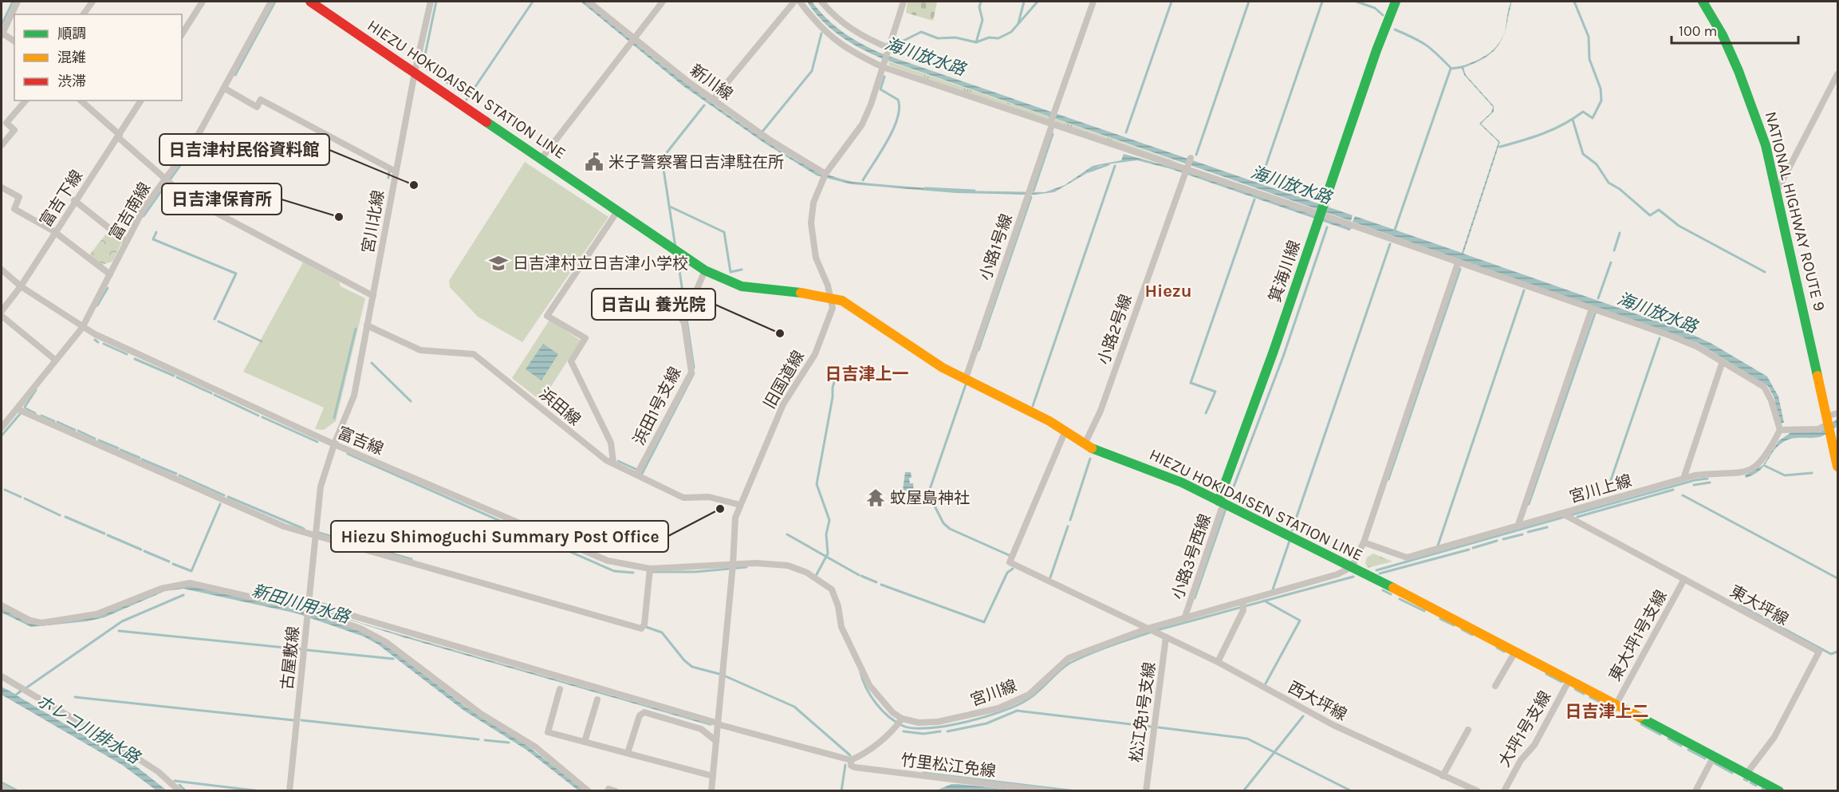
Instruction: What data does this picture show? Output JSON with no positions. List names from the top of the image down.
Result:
{
  "streets": {
    "main road": ["HIEZU HOKIDAISEN STATION LINE", "NATIONAL HIGHWAY ROUTE 9", "箕海川線"],
    "street": [
      "新川線",
      "富吉下線",
      "富吉南線",
      "宮川北線",
      "小路1号線",
      "小路2号線",
      "旧国道線",
      "浜田1号支線",
      "浜田線",
      "富吉線",
      "宮川上線",
      "小路3号西線",
      "東大坪線",
      "東大坪1号支線",
      "古屋敷線",
      "宮川線",
      "西大坪線",
      "松江免1号支線",
      "大坪1号支線",
      "竹里松江免線"
    ]
  },
  "crossings": [
    ["新川線", "旧国道線"],
    ["HIEZU HOKIDAISEN STATION LINE", "宮川北線"],
    ["HIEZU HOKIDAISEN STATION LINE", "小路1号線"],
    ["HIEZU HOKIDAISEN STATION LINE", "箕海川線"],
    ["HIEZU HOKIDAISEN STATION LINE", "小路2号線"],
    ["HIEZU HOKIDAISEN STATION LINE", "旧国道線"],
    ["HIEZU HOKIDAISEN STATION LINE", "浜田1号支線"],
    ["HIEZU HOKIDAISEN STATION LINE", "小路3号西線"],
    ["HIEZU HOKIDAISEN STATION LINE", "東大坪線"],
    ["HIEZU HOKIDAISEN STATION LINE", "東大坪1号支線"],
    ["HIEZU HOKIDAISEN STATION LINE", "宮川線"],
    ["HIEZU HOKIDAISEN STATION LINE", "西大坪線"],
    ["HIEZU HOKIDAISEN STATION LINE", "大坪1号支線"],
    ["富吉下線", "富吉線"],
    ["富吉南線", "富吉線"],
    ["宮川北線", "浜田線"],
    ["宮川北線", "富吉線"],
    ["宮川北線", "古屋敷線"],
    ["箕海川線", "小路3号西線"],
    ["旧国道線", "浜田線"],
    ["旧国道線", "富吉線"],
    ["浜田1号支線", "浜田線"],
    ["富吉線", "古屋敷線"],
    ["宮川上線", "東大坪線"],
    ["小路3号西線", "宮川線"],
    ["東大坪線", "東大坪1号支線"],
    ["宮川線", "西大坪線"],
    ["西大坪線", "松江免1号支線"]
  ],
  "districts": ["Hiezu", "日吉津上一", "日吉津上二"],
  "water": ["海川放水路", "新田川用水路", "ホレコ川排水路"],
  "places": {
    "public building": ["米子警察署日吉津駐在所"],
    "other": [
      "日吉津村民俗資料館",
      "日吉津保育所",
      "日吉山 養光院",
      "Hiezu Shimoguchi Summary Post Office"
    ],
    "school or university": ["日吉津村立日吉津小学校"],
    "temple": ["蚊屋島神社"]
  },
  "legend": ["順調", "混雑", "渋滞"],
  "scale_bar": "100 m"
}
